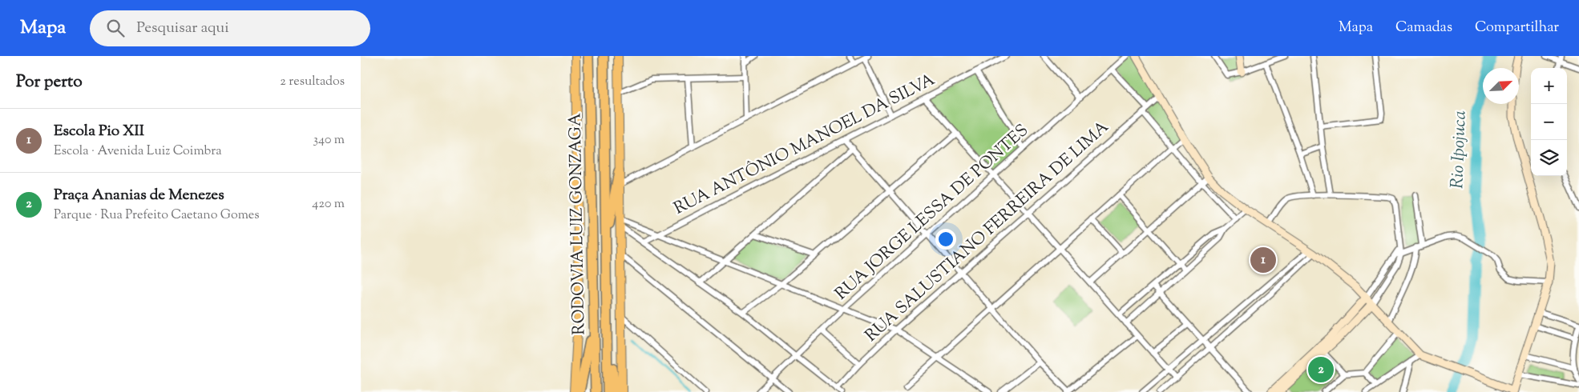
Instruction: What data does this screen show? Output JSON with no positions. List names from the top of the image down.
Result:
{
  "streets": {
    "highway": ["RODOVIA LUIZ GONZAGA"],
    "street": ["RUA ANTÔNIO MANOEL DA SILVA", "RUA JORGE LESSA DE PONTES", "RUA SALUSTIANO FERREIRA DE LIMA"]
  },
  "water": ["Rio Ipojuca"],
  "north": "top right",
  "page": {
    "header": "Mapa",
    "search": "Pesquisar aqui",
    "nav": ["Mapa", "Camadas", "Compartilhar"],
    "heading": ["Por perto", "2 resultados"],
    "map_buttons": ["+", "−"],
    "list": [
      {
        "mark": "1",
        "name": "Escola Pio XII",
        "note": "Escola · Avenida Luiz Coimbra",
        "value": "340 m"
      },
      {
        "mark": "2",
        "name": "Praça Ananias de Menezes",
        "note": "Parque · Rua Prefeito Caetano Gomes",
        "value": "420 m"
      }
    ],
    "pins": ["1", "2"]
  }
}
